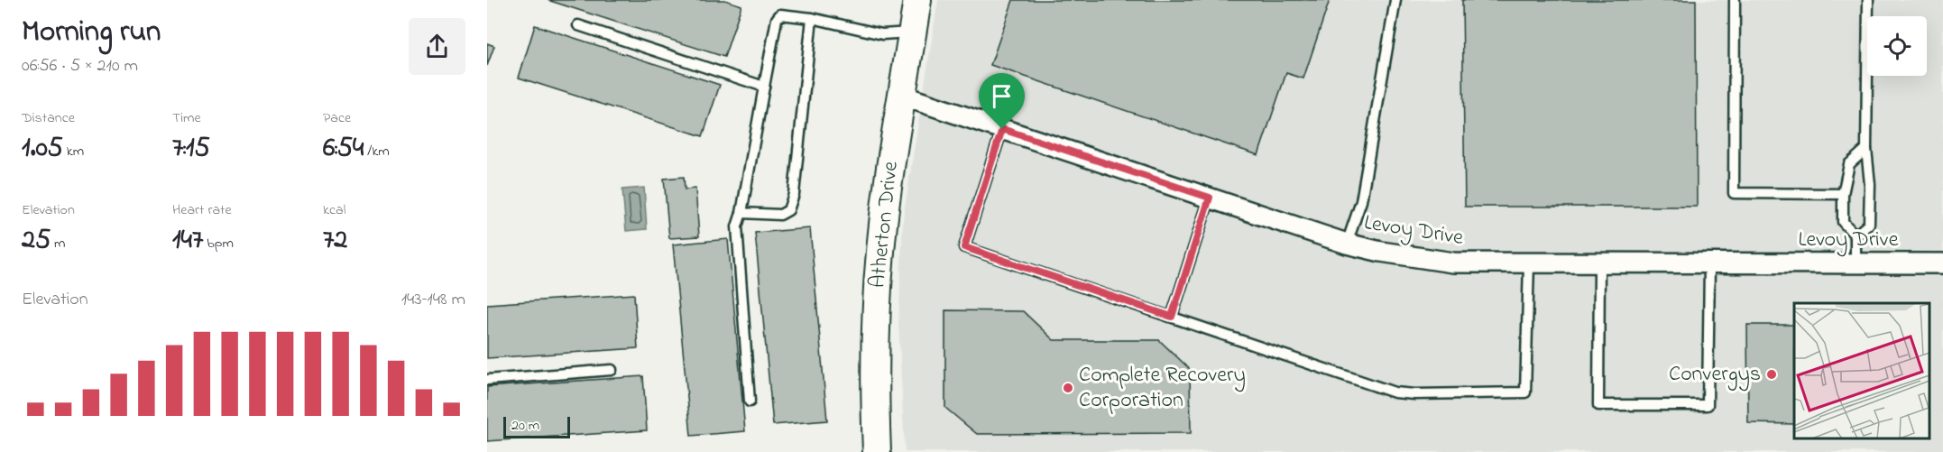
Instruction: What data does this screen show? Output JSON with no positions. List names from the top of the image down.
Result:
{
  "streets": {
    "street": ["Atherton Drive", "Levoy Drive"]
  },
  "crossings": [
    ["Atherton Drive", "Levoy Drive"]
  ],
  "places": ["Convergys", "Complete Recovery Corporation"],
  "scale_bar": "20 m",
  "page": {
    "heading": ["Morning run", "06:56 · 5 × 210 m"],
    "stats": [
      ["Distance", "1.05 km"],
      ["Time", "7:15"],
      ["Pace", "6:54 /km"],
      ["Elevation", "25 m"],
      ["Heart rate", "147 bpm"],
      ["kcal", "72"]
    ],
    "chart": ["Elevation", "143–148 m"],
    "scale": "20 m"
  }
}
